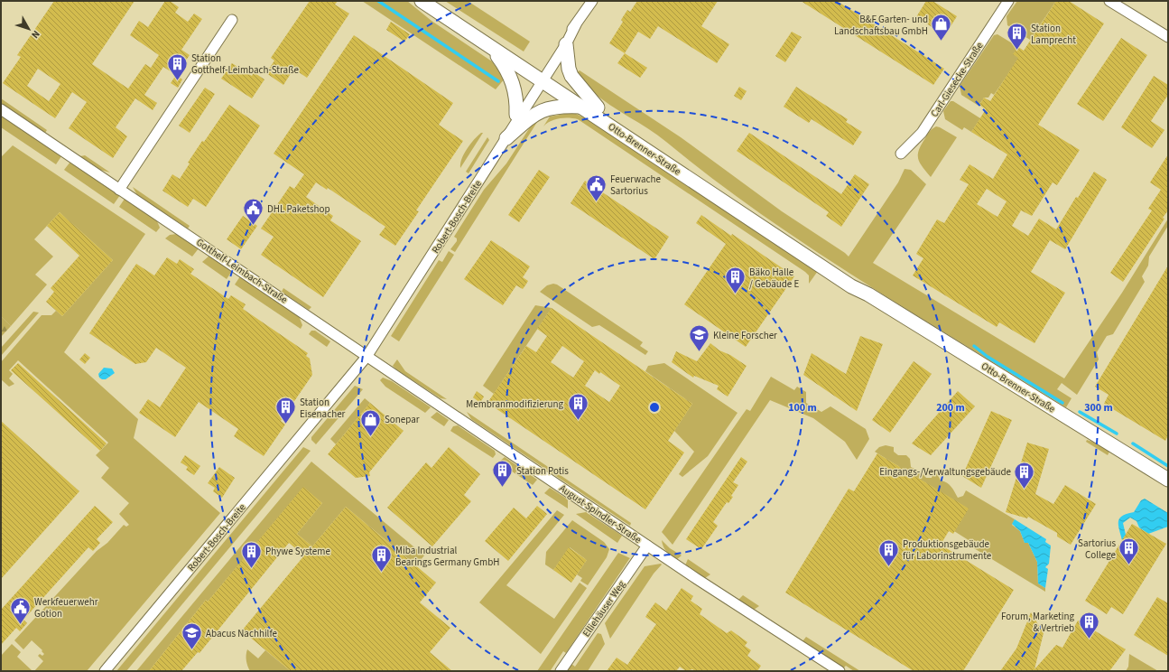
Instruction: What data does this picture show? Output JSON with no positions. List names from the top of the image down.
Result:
{
  "streets": {
    "main road": ["Otto-Brenner-Straße"],
    "street": [
      "Carl-Giesecke-Straße",
      "Robert-Bosch-Breite",
      "Gotthelf-Leimbach-Straße",
      "August-Spindler-Straße",
      "Elliehäuser Weg"
    ]
  },
  "crossings": [
    ["Otto-Brenner-Straße", "Robert-Bosch-Breite"],
    ["Robert-Bosch-Breite", "Gotthelf-Leimbach-Straße"],
    ["Robert-Bosch-Breite", "August-Spindler-Straße"],
    ["Gotthelf-Leimbach-Straße", "August-Spindler-Straße"],
    ["August-Spindler-Straße", "Elliehäuser Weg"]
  ],
  "places": {
    "shop": ["B&F Garten- und Landschaftsbau GmbH", "Sonepar"],
    "building": [
      "Station Lamprecht",
      "Station Gotthelf-Leimbach-Straße",
      "Bäko Halle / Gebäude E",
      "Membranmodifizierung",
      "Station Eisenacher",
      "Station Potis",
      "Eingangs-/Verwaltungsgebäude",
      "Sartorius College",
      "Produktionsgebäude für Laborinstrumente",
      "Phywe Systeme",
      "Miba Industrial Bearings Germany GmbH",
      "Forum, Marketing & Vertrieb"
    ],
    "public building": ["Feuerwache Sartorius", "DHL Paketshop", "Werkfeuerwehr Gotion"],
    "school or university": ["Kleine Forscher", "Abacus Nachhilfe"]
  },
  "north": "bottom right",
  "rings": ["100 m", "200 m", "300 m"]
}
